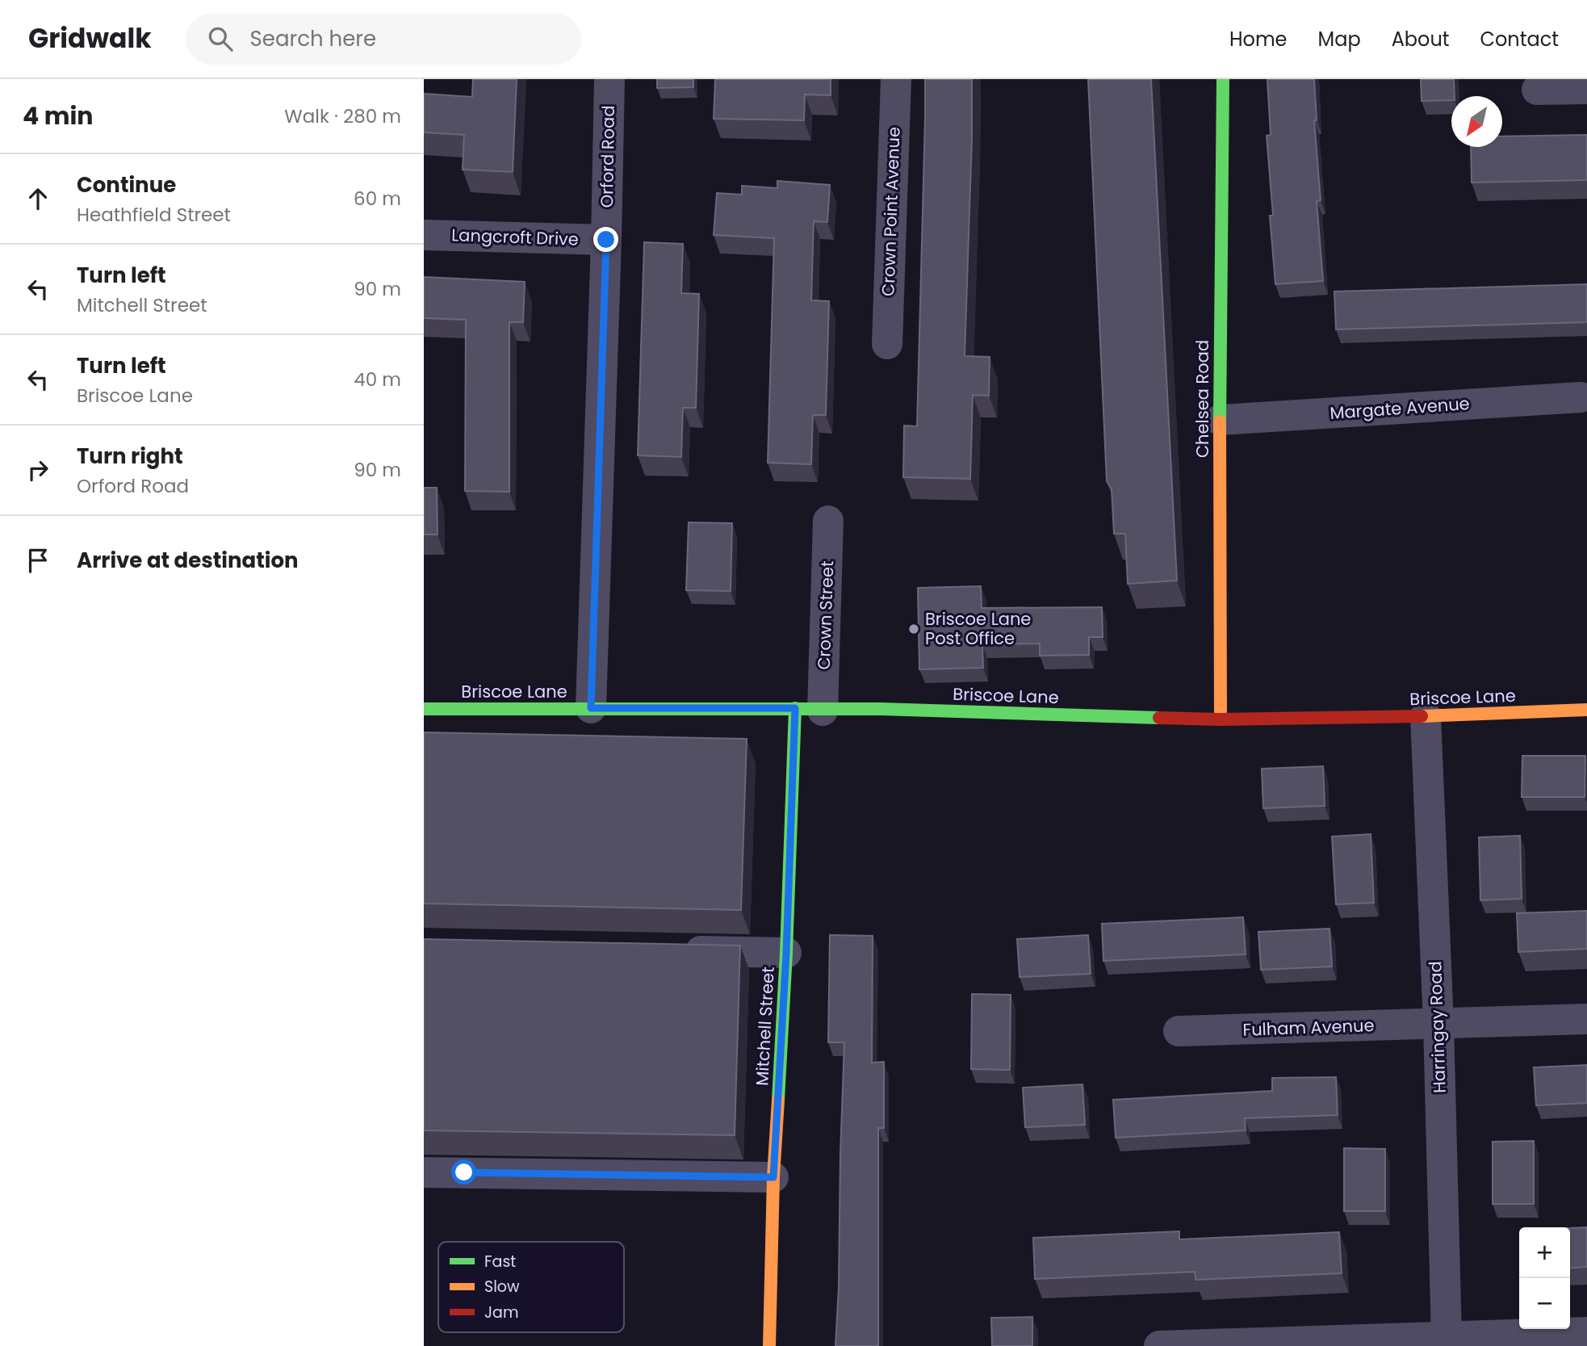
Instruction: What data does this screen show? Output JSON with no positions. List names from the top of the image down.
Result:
{
  "streets": {
    "street": [
      "Orford Road",
      "Crown Point Avenue",
      "Langcroft Drive",
      "Chelsea Road",
      "Margate Avenue",
      "Crown Street",
      "Briscoe Lane",
      "Mitchell Street",
      "Harringay Road",
      "Fulham Avenue"
    ]
  },
  "crossings": [
    ["Orford Road", "Langcroft Drive"],
    ["Orford Road", "Briscoe Lane"],
    ["Chelsea Road", "Margate Avenue"],
    ["Chelsea Road", "Briscoe Lane"],
    ["Crown Street", "Briscoe Lane"],
    ["Crown Street", "Mitchell Street"],
    ["Briscoe Lane", "Mitchell Street"],
    ["Briscoe Lane", "Harringay Road"],
    ["Harringay Road", "Fulham Avenue"]
  ],
  "places": ["Briscoe Lane Post Office"],
  "legend": ["Fast", "Slow", "Jam"],
  "north": "bottom left",
  "page": {
    "header": "Gridwalk",
    "search": "Search here",
    "nav": [
      "Home",
      "Map",
      "About",
      "Contact"
    ],
    "heading": ["4 min", "Walk · 280 m"],
    "list": [
      ["Continue", "Heathfield Street", "60 m"],
      ["Turn left", "Mitchell Street", "90 m"],
      ["Turn left", "Briscoe Lane", "40 m"],
      ["Turn right", "Orford Road", "90 m"],
      "Arrive at destination"
    ],
    "map_buttons": ["+", "−"]
  }
}
